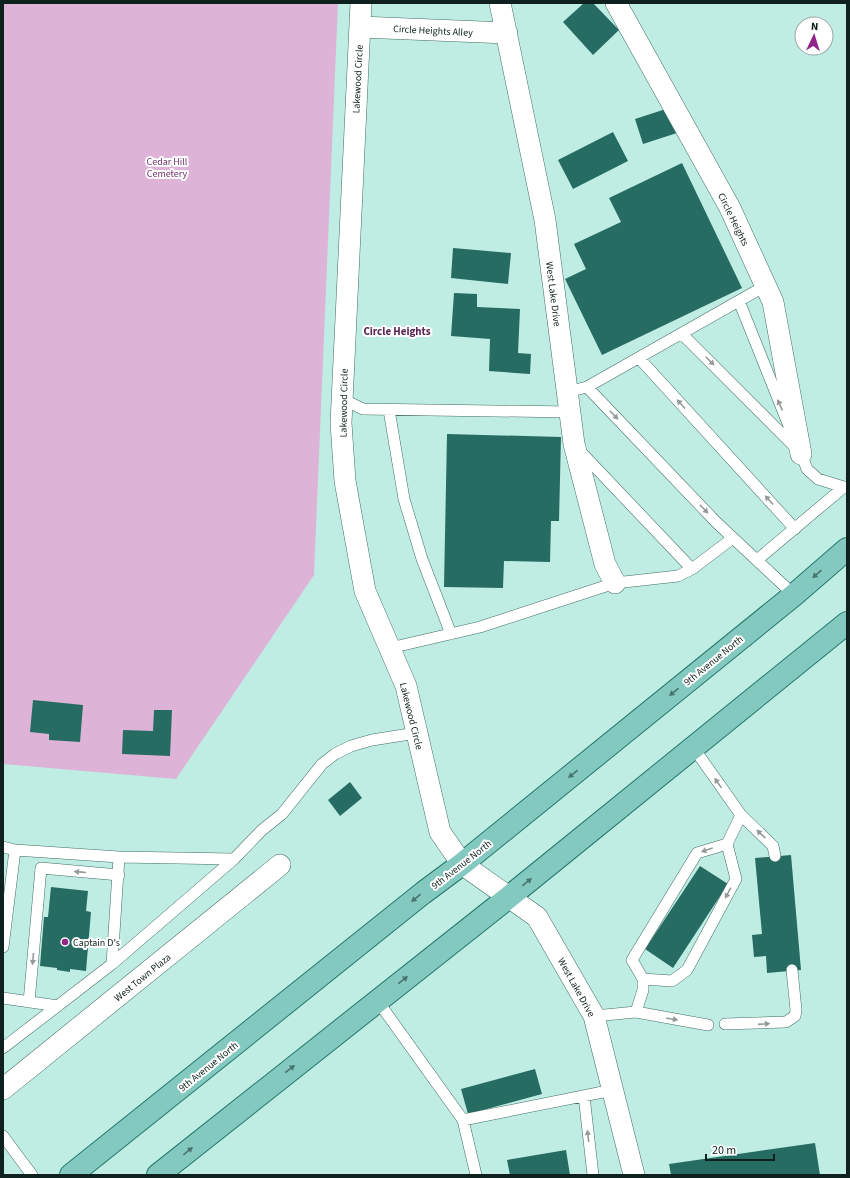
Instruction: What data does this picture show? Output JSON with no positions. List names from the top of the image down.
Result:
{
  "streets": {
    "main road": ["9th Avenue North"],
    "street": [
      "Circle Heights Alley",
      "Lakewood Circle",
      "Circle Heights",
      "West Lake Drive",
      "West Town Plaza"
    ]
  },
  "crossings": [
    ["Circle Heights Alley", "Lakewood Circle"],
    ["Circle Heights Alley", "West Lake Drive"],
    ["Lakewood Circle", "West Lake Drive"],
    ["Lakewood Circle", "9th Avenue North"],
    ["West Lake Drive", "9th Avenue North"]
  ],
  "districts": ["Circle Heights"],
  "parks": ["Cedar Hill Cemetery"],
  "places": ["Captain D's"],
  "scale_bar": "20 m",
  "north": "top"
}
